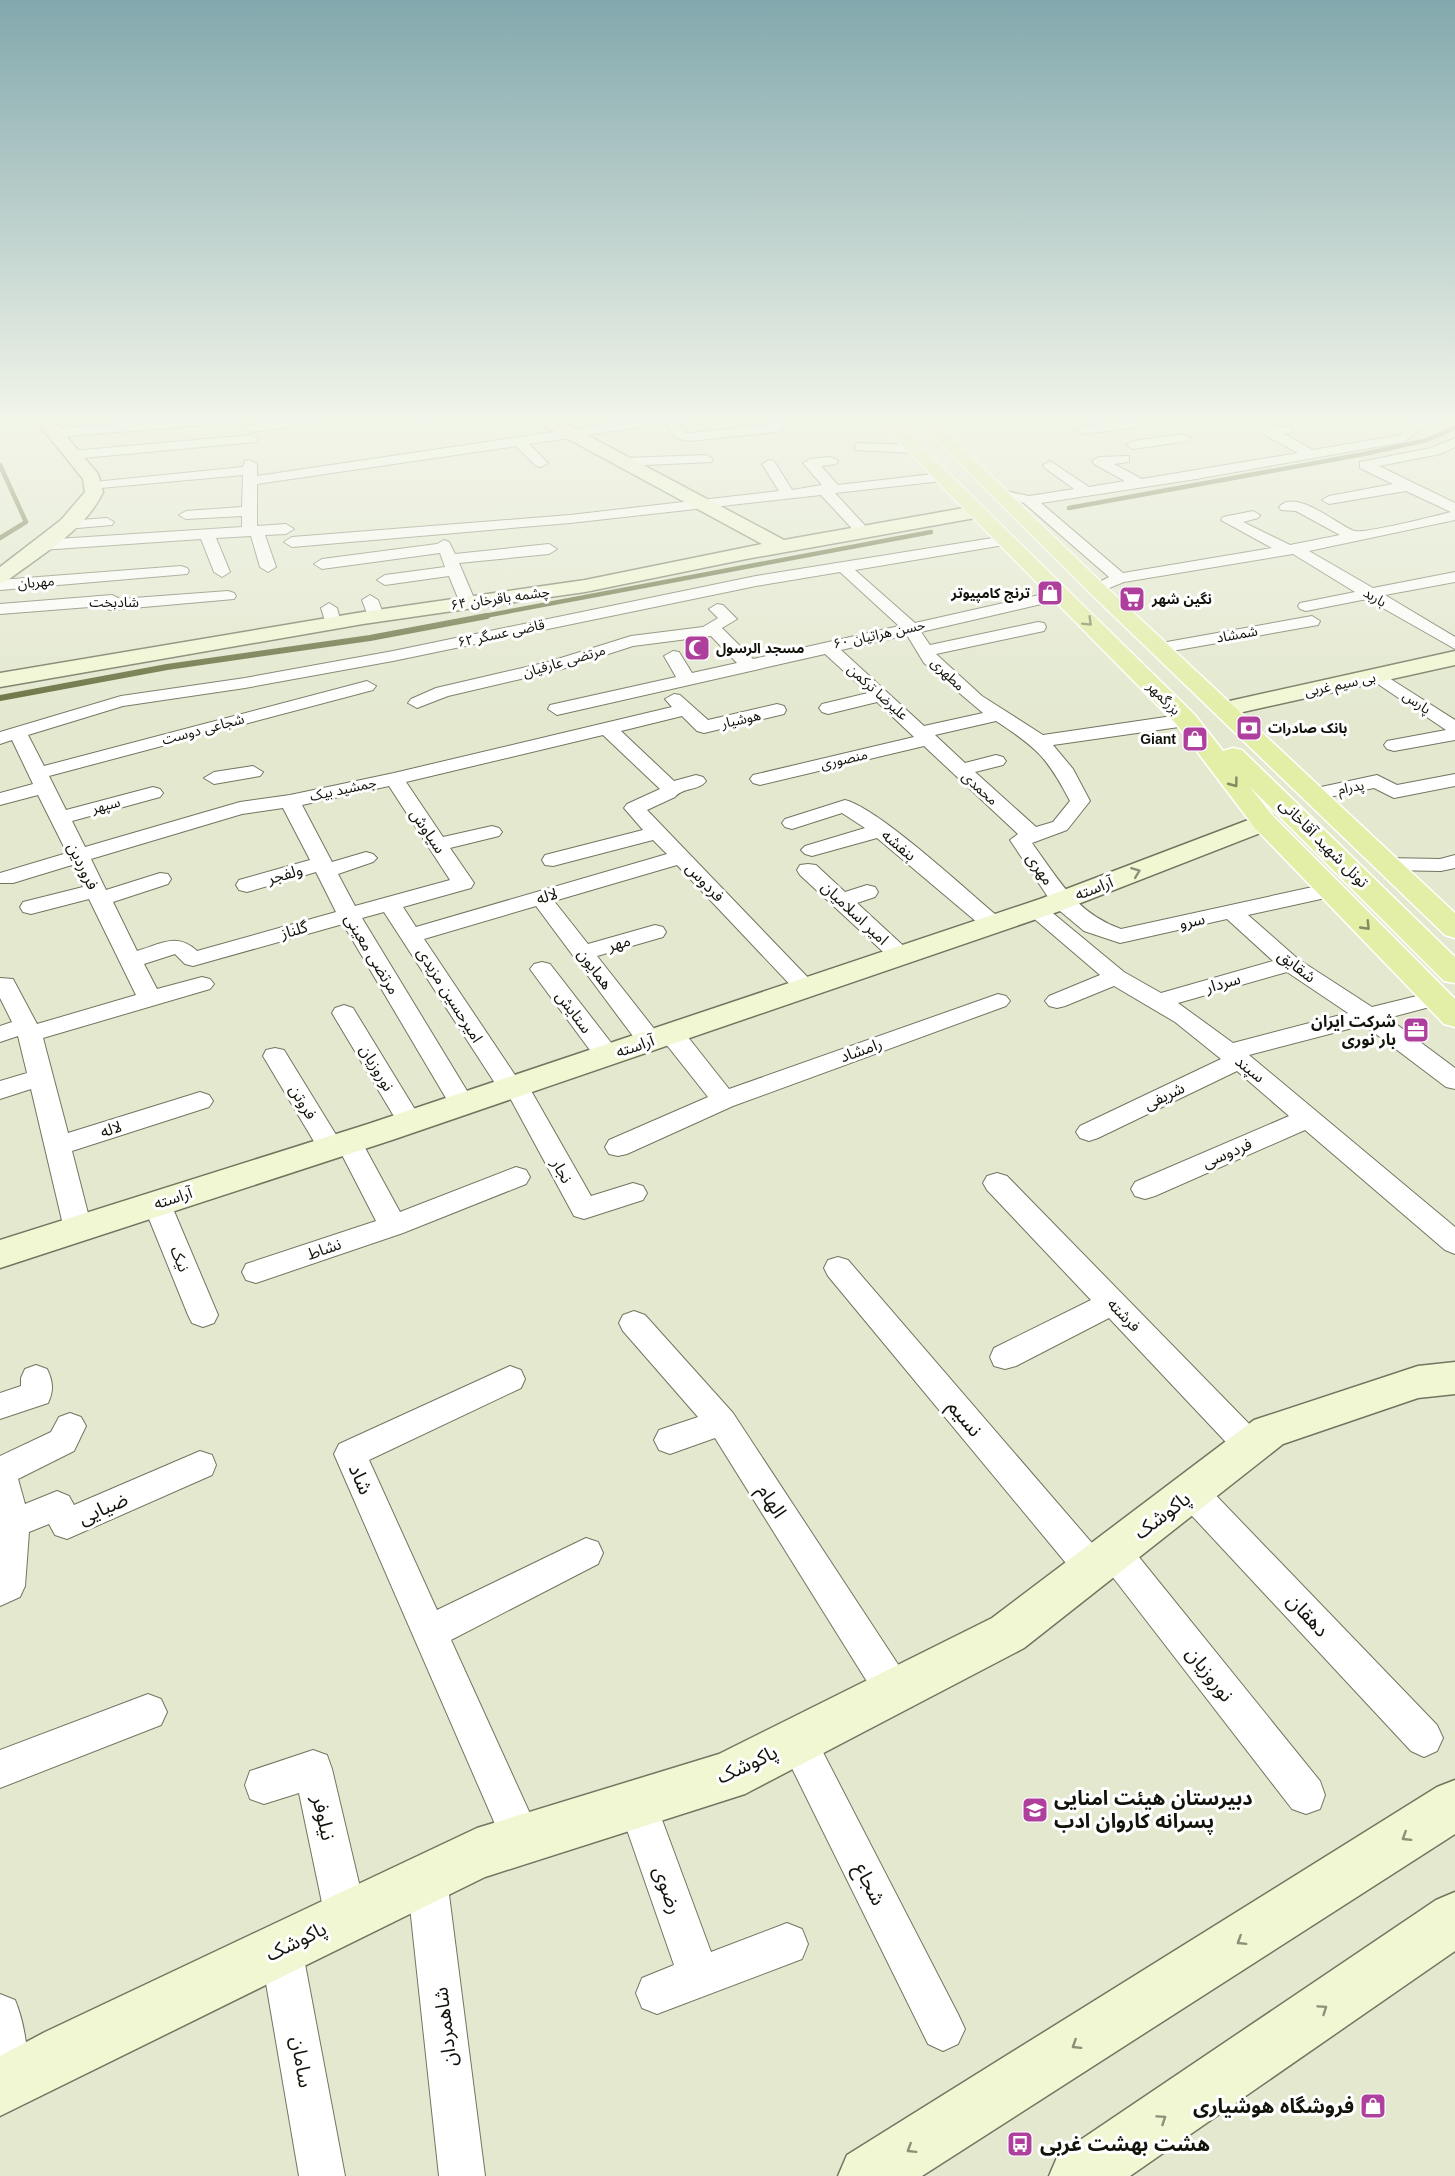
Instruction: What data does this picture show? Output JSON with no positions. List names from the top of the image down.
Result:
{
  "streets": {
    "main road": ["بزرگمهر", "تونل شهید آقاخانی"],
    "street": [
      "مهربان",
      "باربد",
      "چشمه باقرخان ۶۴",
      "شادبخت",
      "قاضی عسگر ۶۲",
      "حسن هراتیان ۶۰",
      "شمشاد",
      "مرتضی عارفیان",
      "مطهری",
      "بی سیم غربی",
      "علیرضا ترکمن",
      "پارس",
      "هوشیار",
      "شجاعی دوست",
      "منصوری",
      "پدرام",
      "محمدی",
      "جمشید بیک",
      "سپهر",
      "سیاوش",
      "بنفشه",
      "فروردین",
      "مهری",
      "ولفجر",
      "فردوس",
      "آراسته",
      "لاله",
      "امیر اسلامیان",
      "سرو",
      "گلناز",
      "مهر",
      "مرتضی معینی",
      "شقایق",
      "همایون",
      "سردار",
      "امیرحسین مزیدی",
      "ستایش",
      "رامشاد",
      "نوروزیان",
      "سپند",
      "شریفی",
      "فروتن",
      "فردوسی",
      "نجار",
      "نشاط",
      "نیک",
      "فرشته",
      "نسیم",
      "شاد",
      "الهام",
      "ضیایی",
      "پاکوشک",
      "دهقان",
      "نیلوفر",
      "شجاع",
      "رضوی",
      "شاهمردان",
      "سامان"
    ]
  },
  "crossings": [
    ["باربد", "شمشاد"],
    ["قاضی عسگر ۶۲", "مطهری"],
    ["قاضی عسگر ۶۲", "بزرگمهر"],
    ["قاضی عسگر ۶۲", "فروردین"],
    ["حسن هراتیان ۶۰", "مطهری"],
    ["حسن هراتیان ۶۰", "علیرضا ترکمن"],
    ["حسن هراتیان ۶۰", "بزرگمهر"],
    ["مطهری", "منصوری"],
    ["مطهری", "مهری"],
    ["بی سیم غربی", "پارس"],
    ["علیرضا ترکمن", "منصوری"],
    ["علیرضا ترکمن", "محمدی"],
    ["بزرگمهر", "تونل شهید آقاخانی"],
    ["بزرگمهر", "آراسته"],
    ["بزرگمهر", "سرو"],
    ["بزرگمهر", "شریفی"],
    ["هوشیار", "جمشید بیک"],
    ["شجاعی دوست", "فروردین"],
    ["منصوری", "محمدی"],
    ["محمدی", "مهری"],
    ["جمشید بیک", "سیاوش"],
    ["جمشید بیک", "فروردین"],
    ["جمشید بیک", "مرتضی معینی"],
    ["سپهر", "فروردین"],
    ["سیاوش", "گلناز"],
    ["بنفشه", "آراسته"],
    ["بنفشه", "امیر اسلامیان"],
    ["فروردین", "گلناز"],
    ["مهری", "آراسته"],
    ["مهری", "سرو"],
    ["مهری", "سپند"],
    ["ولفجر", "مرتضی معینی"],
    ["فردوس", "آراسته"],
    ["فردوس", "لاله"],
    ["آراسته", "امیر اسلامیان"],
    ["آراسته", "سرو"],
    ["آراسته", "مرتضی معینی"],
    ["آراسته", "همایون"],
    ["آراسته", "امیرحسین مزیدی"],
    ["آراسته", "ستایش"],
    ["آراسته", "نوروزیان"],
    ["آراسته", "سپند"],
    ["آراسته", "فروتن"],
    ["آراسته", "نجار"],
    ["آراسته", "نیک"],
    ["لاله", "همایون"],
    ["لاله", "امیرحسین مزیدی"],
    ["سرو", "شقایق"],
    ["سرو", "سپند"],
    ["گلناز", "مرتضی معینی"],
    ["گلناز", "امیرحسین مزیدی"],
    ["مهر", "همایون"],
    ["شقایق", "سردار"],
    ["شقایق", "شریفی"],
    ["سردار", "سپند"],
    ["امیرحسین مزیدی", "نجار"],
    ["نوروزیان", "نسیم"],
    ["نوروزیان", "پاکوشک"],
    ["سپند", "شریفی"],
    ["سپند", "فردوسی"],
    ["فرشته", "پاکوشک"],
    ["نسیم", "پاکوشک"],
    ["شاد", "پاکوشک"],
    ["الهام", "پاکوشک"],
    ["پاکوشک", "دهقان"],
    ["پاکوشک", "نیلوفر"],
    ["پاکوشک", "شجاع"],
    ["پاکوشک", "رضوی"],
    ["پاکوشک", "شاهمردان"],
    ["پاکوشک", "سامان"]
  ],
  "places": {
    "shop": ["ترنج کامپیوتر", "Giant", "فروشگاه هوشیاری"],
    "supermarket": ["نگین شهر"],
    "mosque": ["مسجد الرسول"],
    "bank": ["بانک صادرات"],
    "office": ["شرکت ایران بار نوری"],
    "school or university": ["دبیرستان هیئت امنایی پسرانه کاروان ادب"],
    "bus stop": ["هشت بهشت غربی"]
  }
}
